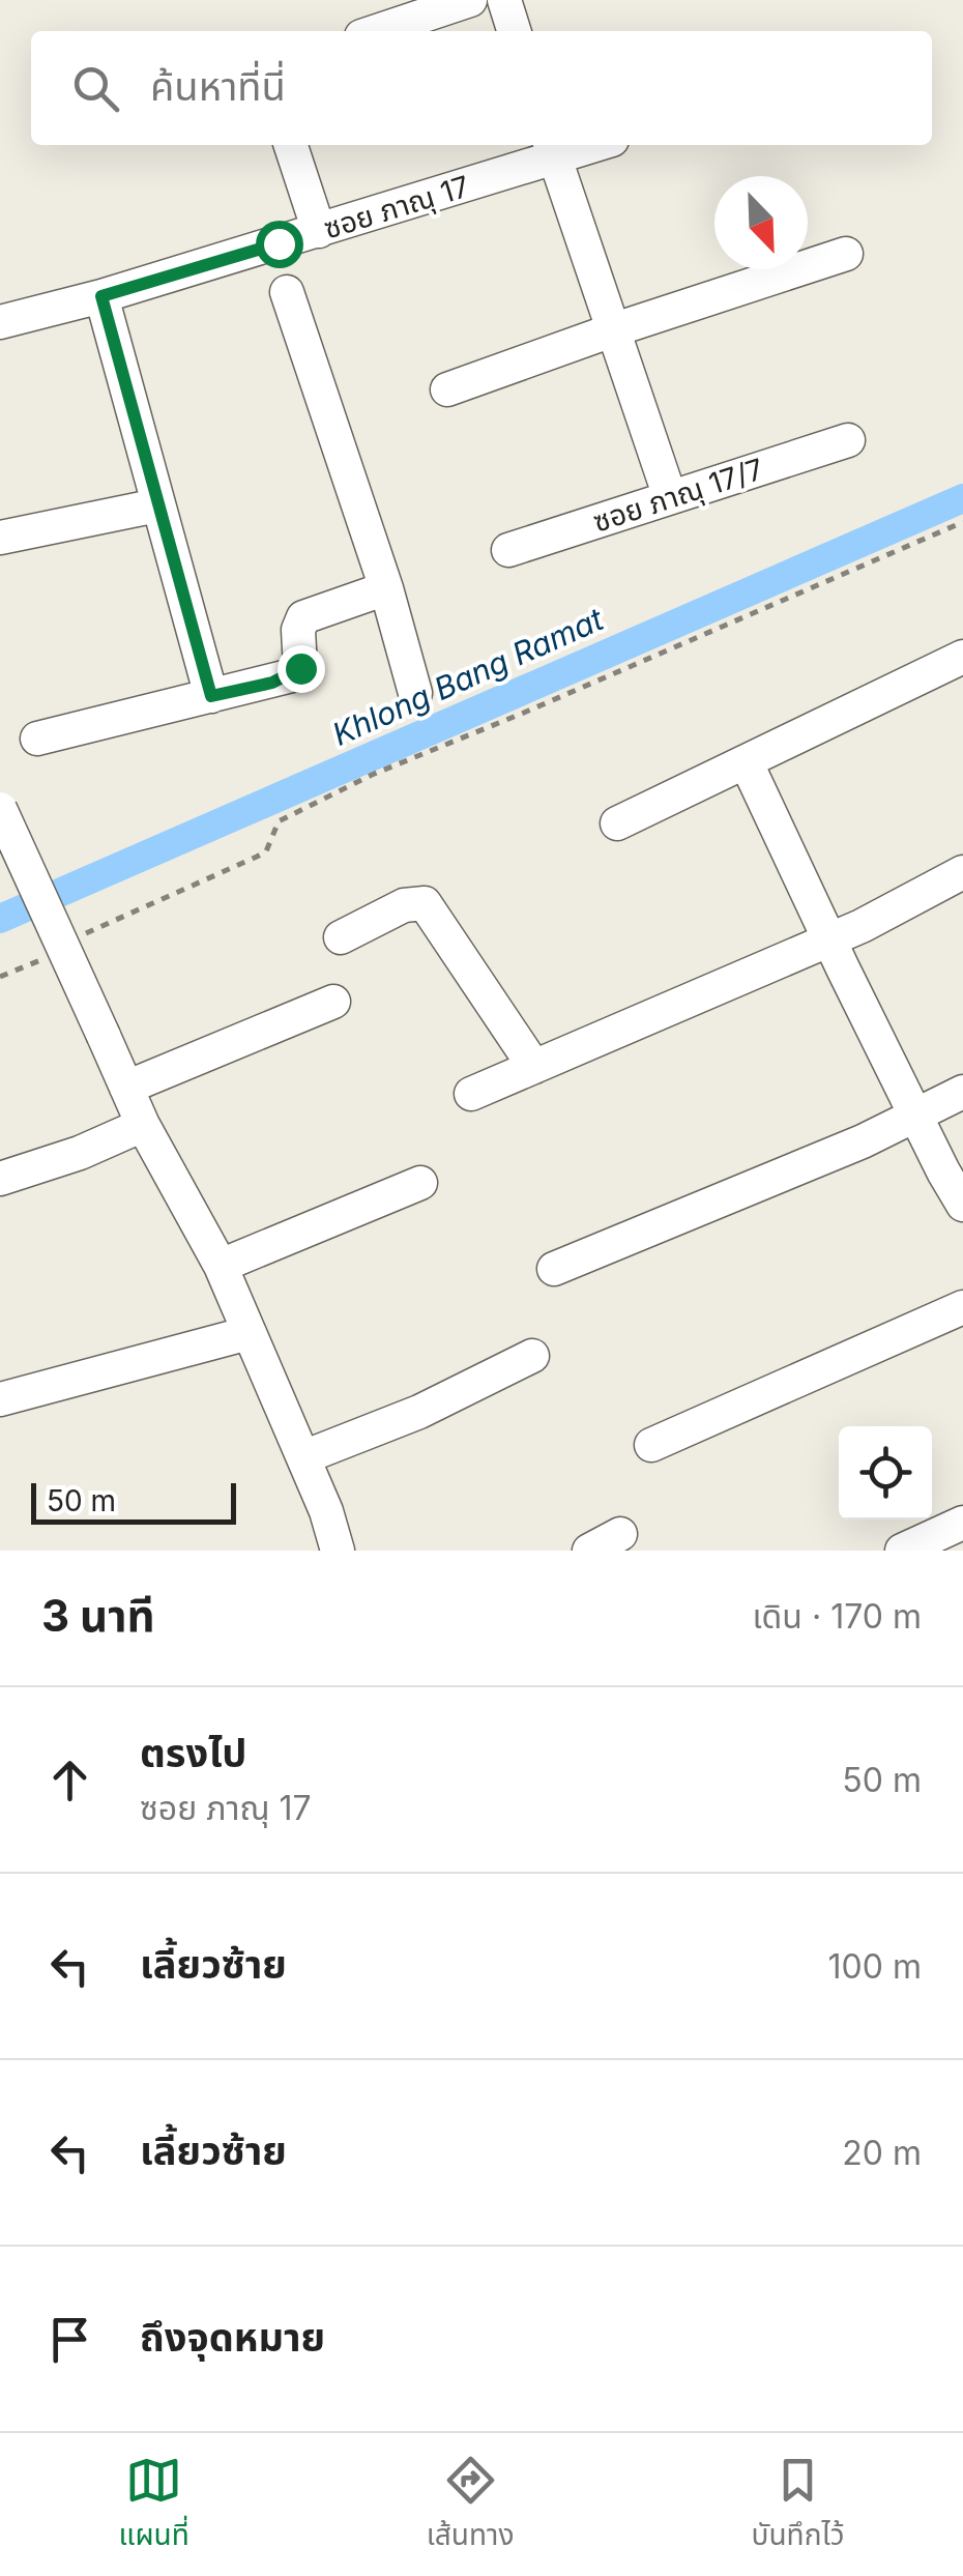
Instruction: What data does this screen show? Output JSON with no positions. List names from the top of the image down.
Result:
{
  "streets": {
    "street": ["ซอย ภาณุ 17", "ซอย ภาณุ 17/7"]
  },
  "water": ["Khlong Bang Ramat"],
  "scale_bar": "50 m",
  "north": "bottom right",
  "page": {
    "search": "ค้นหาที่นี่",
    "scale": "50 m",
    "heading": ["3 นาที", "เดิน · 170 m"],
    "list": [
      ["ตรงไป", "ซอย ภาณุ 17", "50 m"],
      ["เลี้ยวซ้าย", "100 m"],
      ["เลี้ยวซ้าย", "20 m"],
      "ถึงจุดหมาย"
    ],
    "nav": ["แผนที่", "เส้นทาง", "บันทึกไว้"]
  }
}
